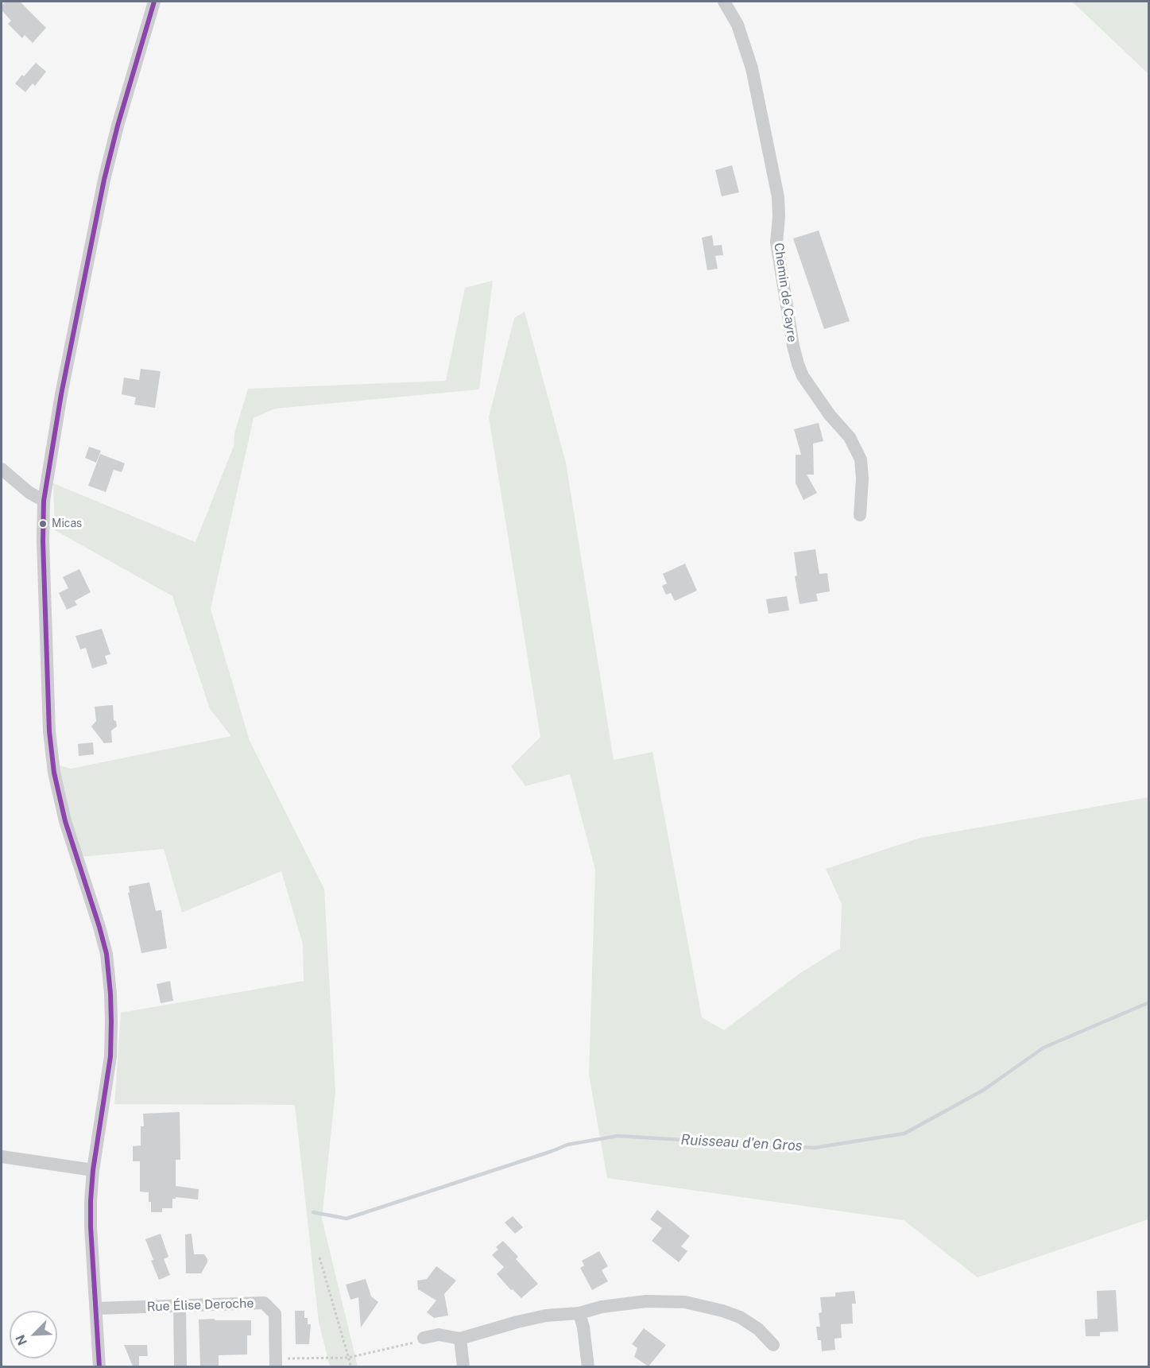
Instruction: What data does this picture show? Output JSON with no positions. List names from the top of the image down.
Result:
{
  "streets": {
    "street": ["Chemin de Cayre", "Rue Élise Deroche"]
  },
  "water": ["Ruisseau d'en Gros"],
  "places": ["Micas"],
  "north": "bottom left"
}
